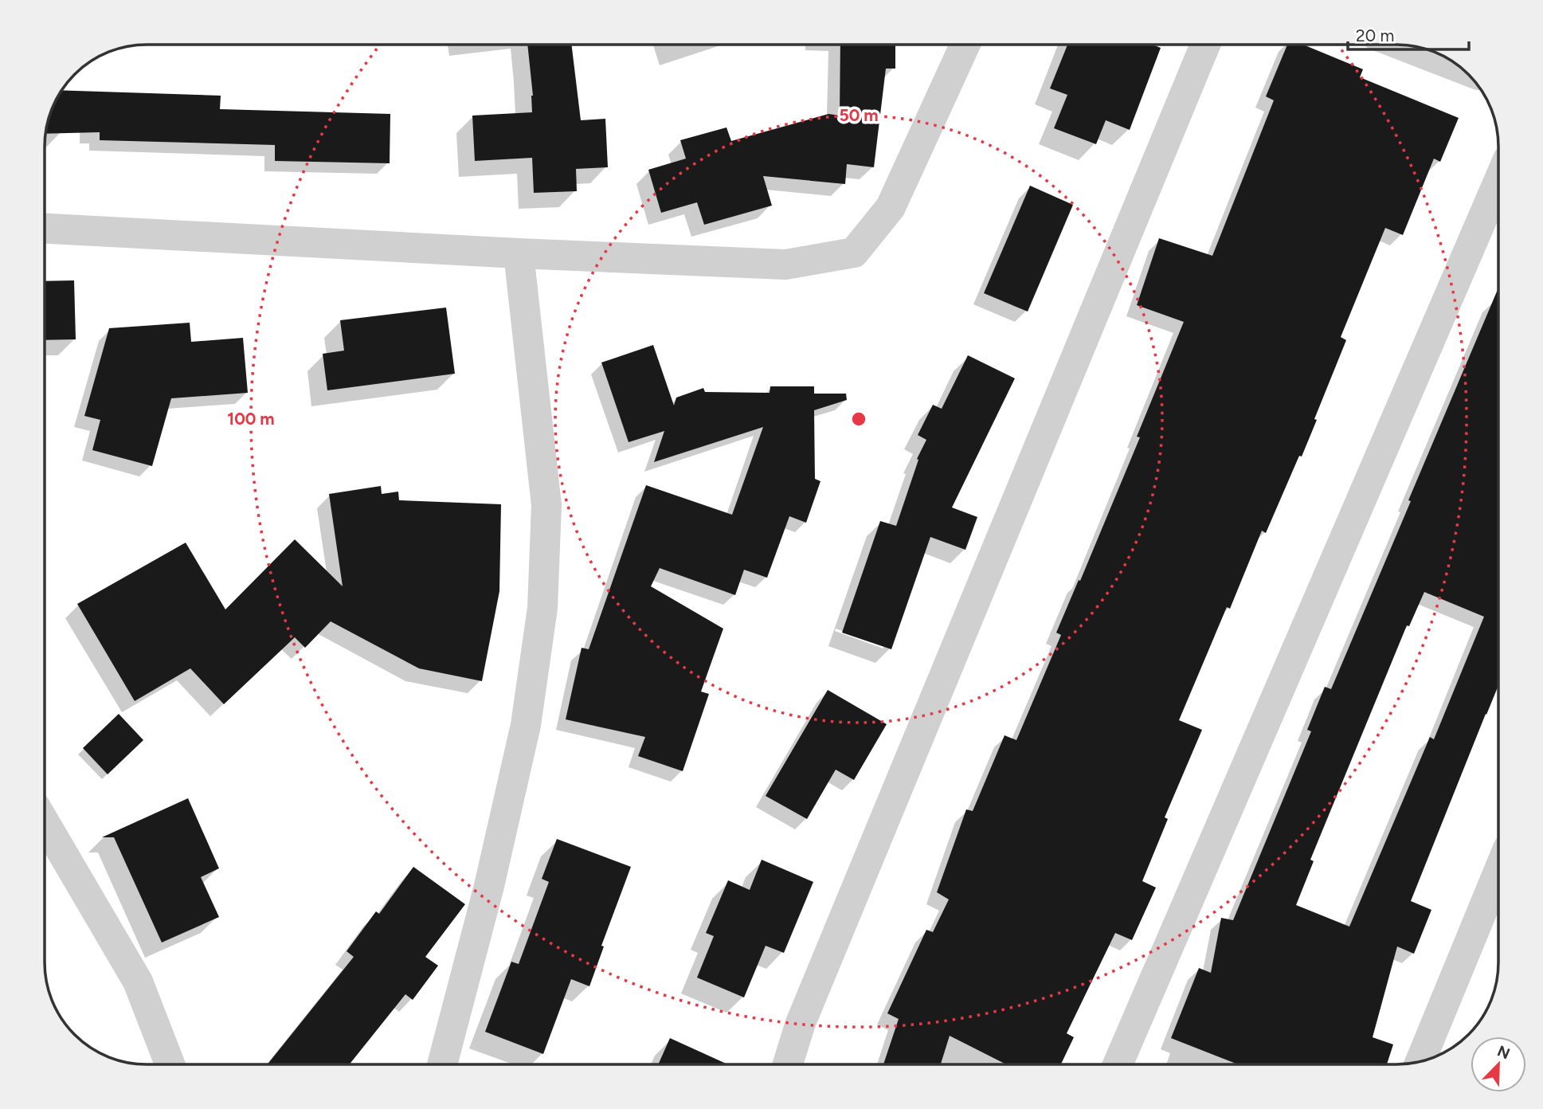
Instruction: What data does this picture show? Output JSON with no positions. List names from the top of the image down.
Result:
{
  "scale_bar": "20 m",
  "north": "top right",
  "rings": ["50 m", "100 m"]
}
